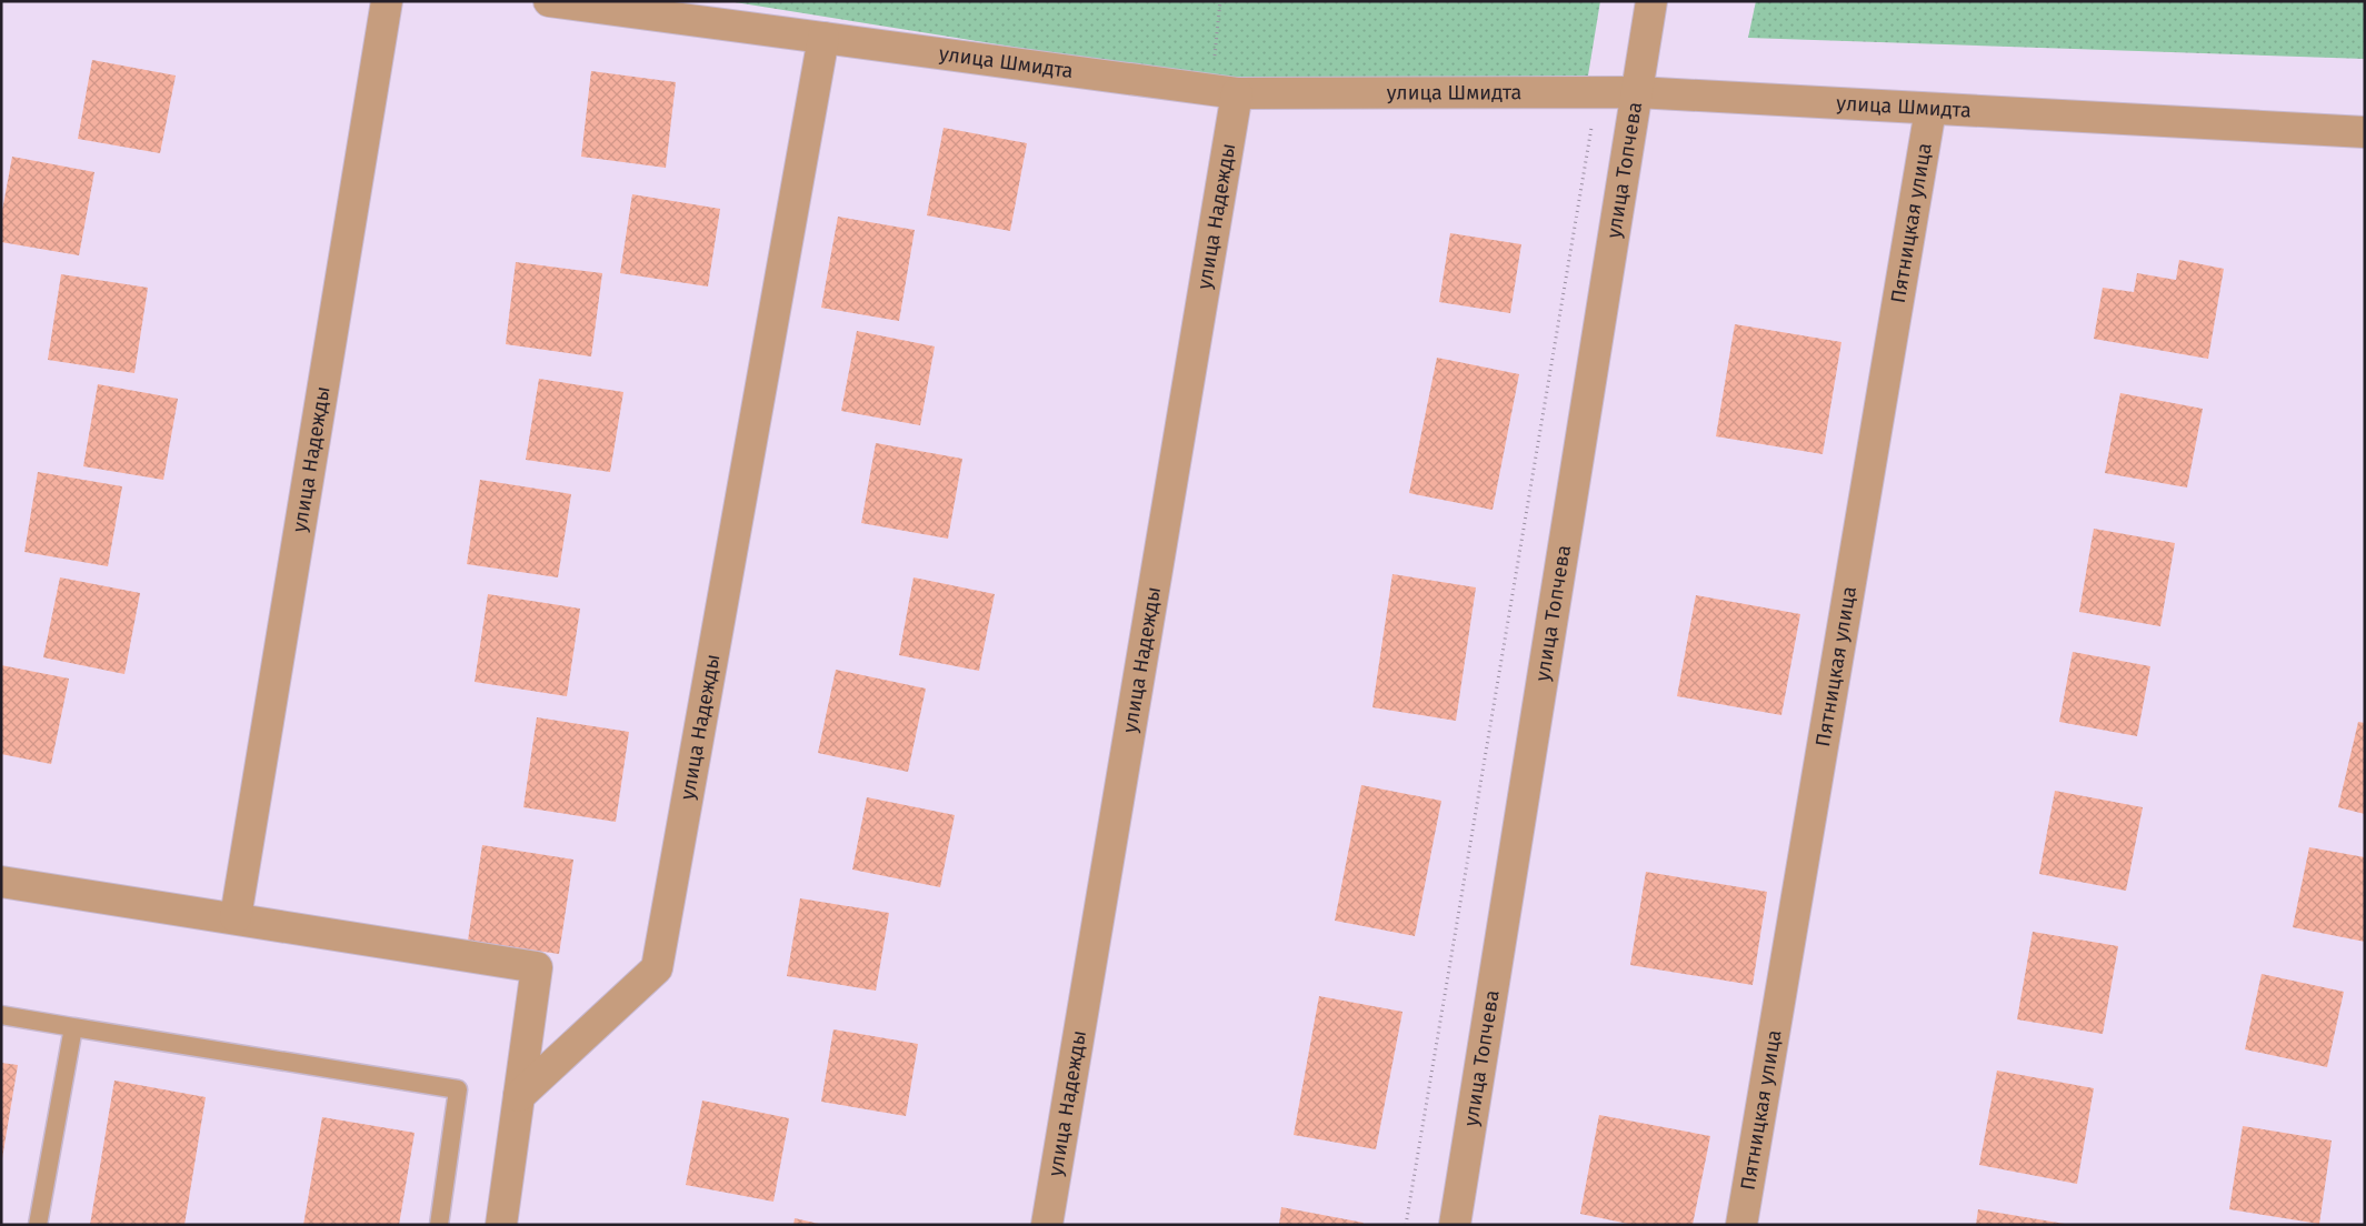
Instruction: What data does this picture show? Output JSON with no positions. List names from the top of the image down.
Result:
{
  "streets": {
    "street": [
      "улица Шмидта",
      "улица Топчева",
      "улица Надежды",
      "Пятницкая улица"
    ]
  },
  "crossings": [
    ["улица Шмидта", "улица Топчева"],
    ["улица Шмидта", "улица Надежды"],
    ["улица Шмидта", "Пятницкая улица"]
  ]
}
